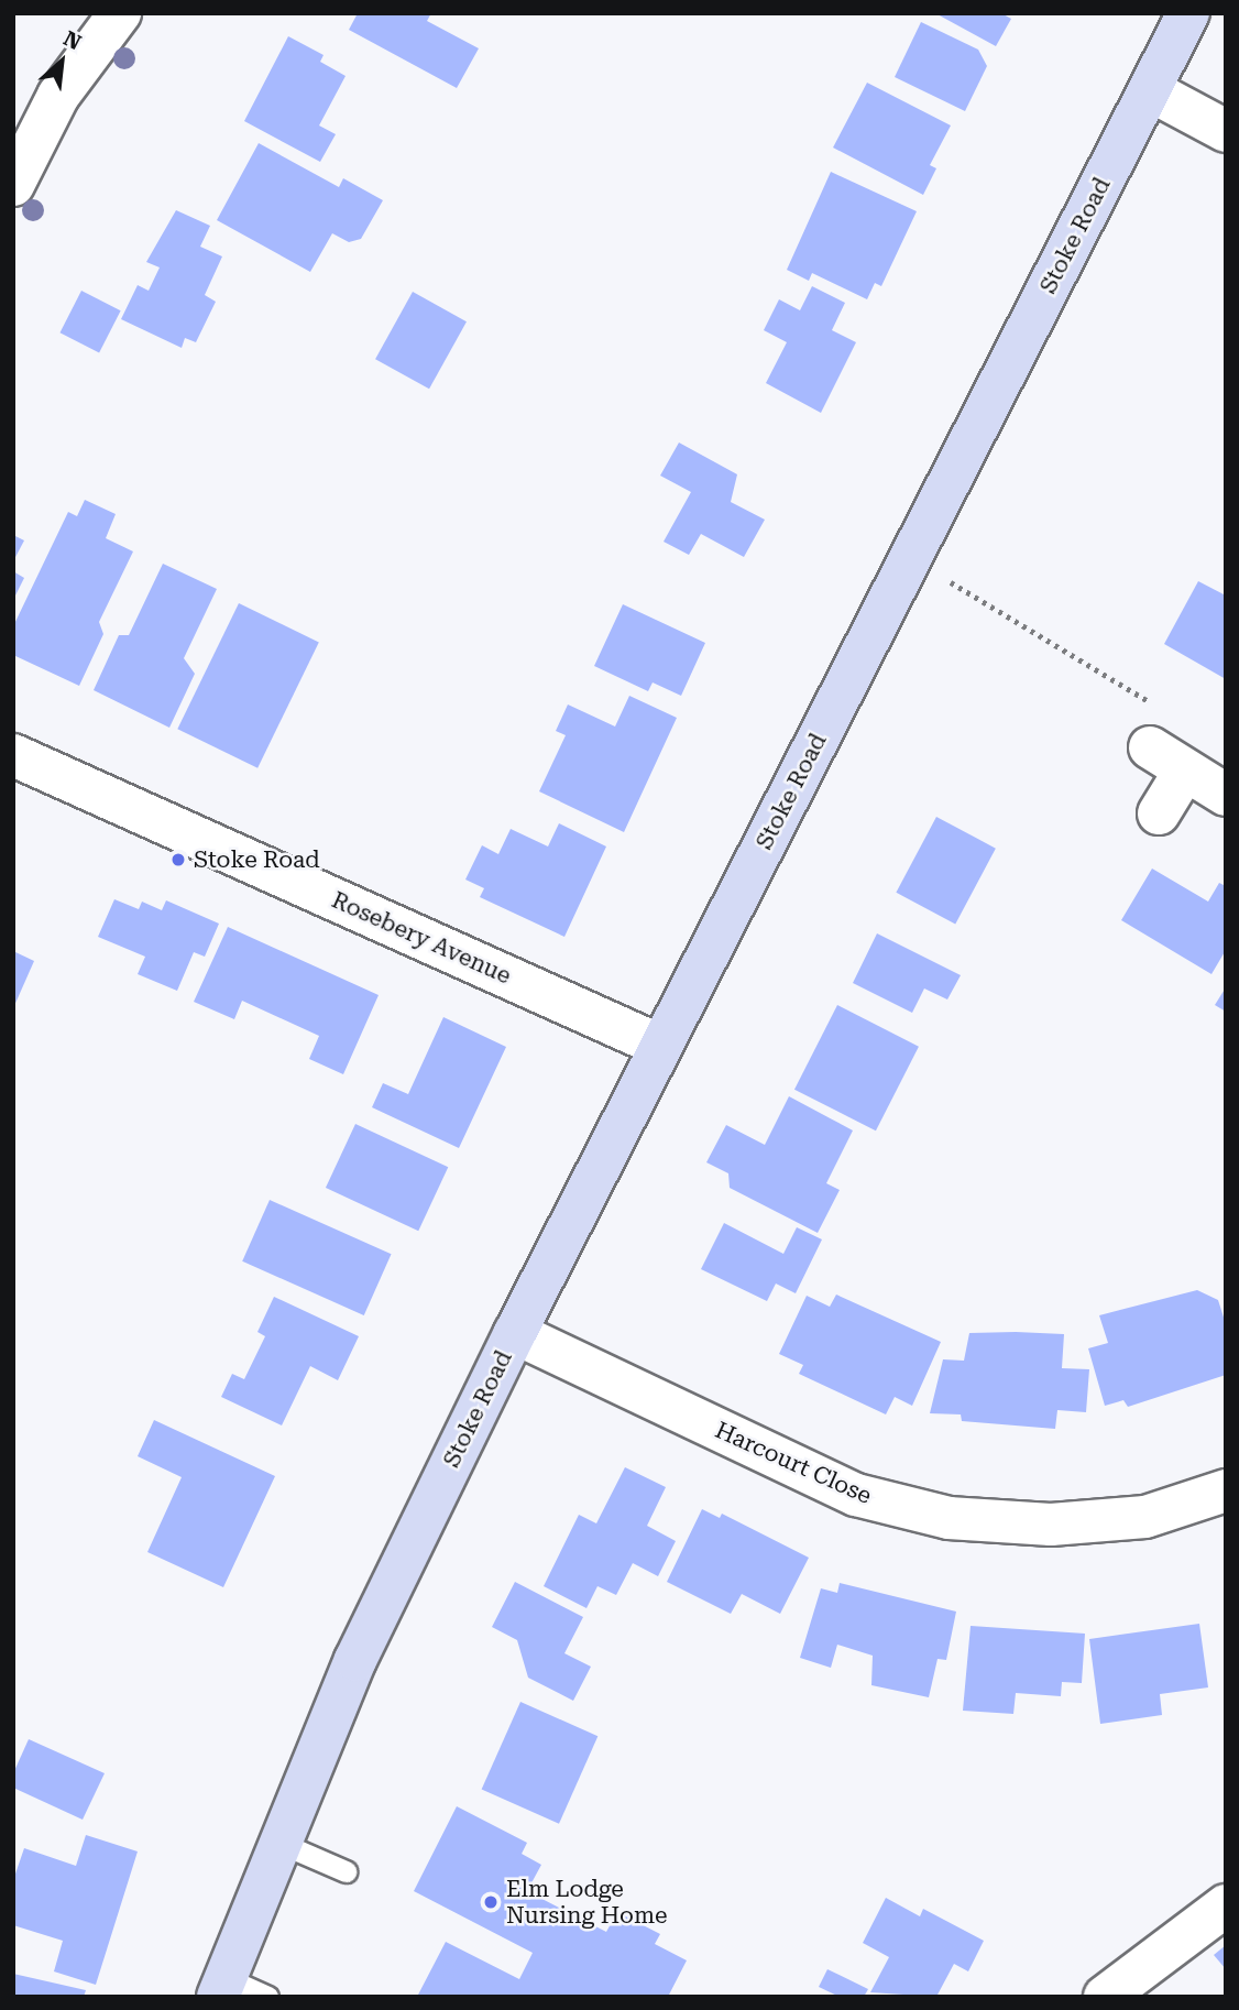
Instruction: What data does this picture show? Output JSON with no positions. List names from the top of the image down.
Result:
{
  "streets": {
    "street": ["Stoke Road", "Rosebery Avenue", "Harcourt Close"]
  },
  "crossings": [
    ["Stoke Road", "Rosebery Avenue"],
    ["Stoke Road", "Harcourt Close"]
  ],
  "places": ["Stoke Road", "Elm Lodge Nursing Home"],
  "north": "top right"
}
